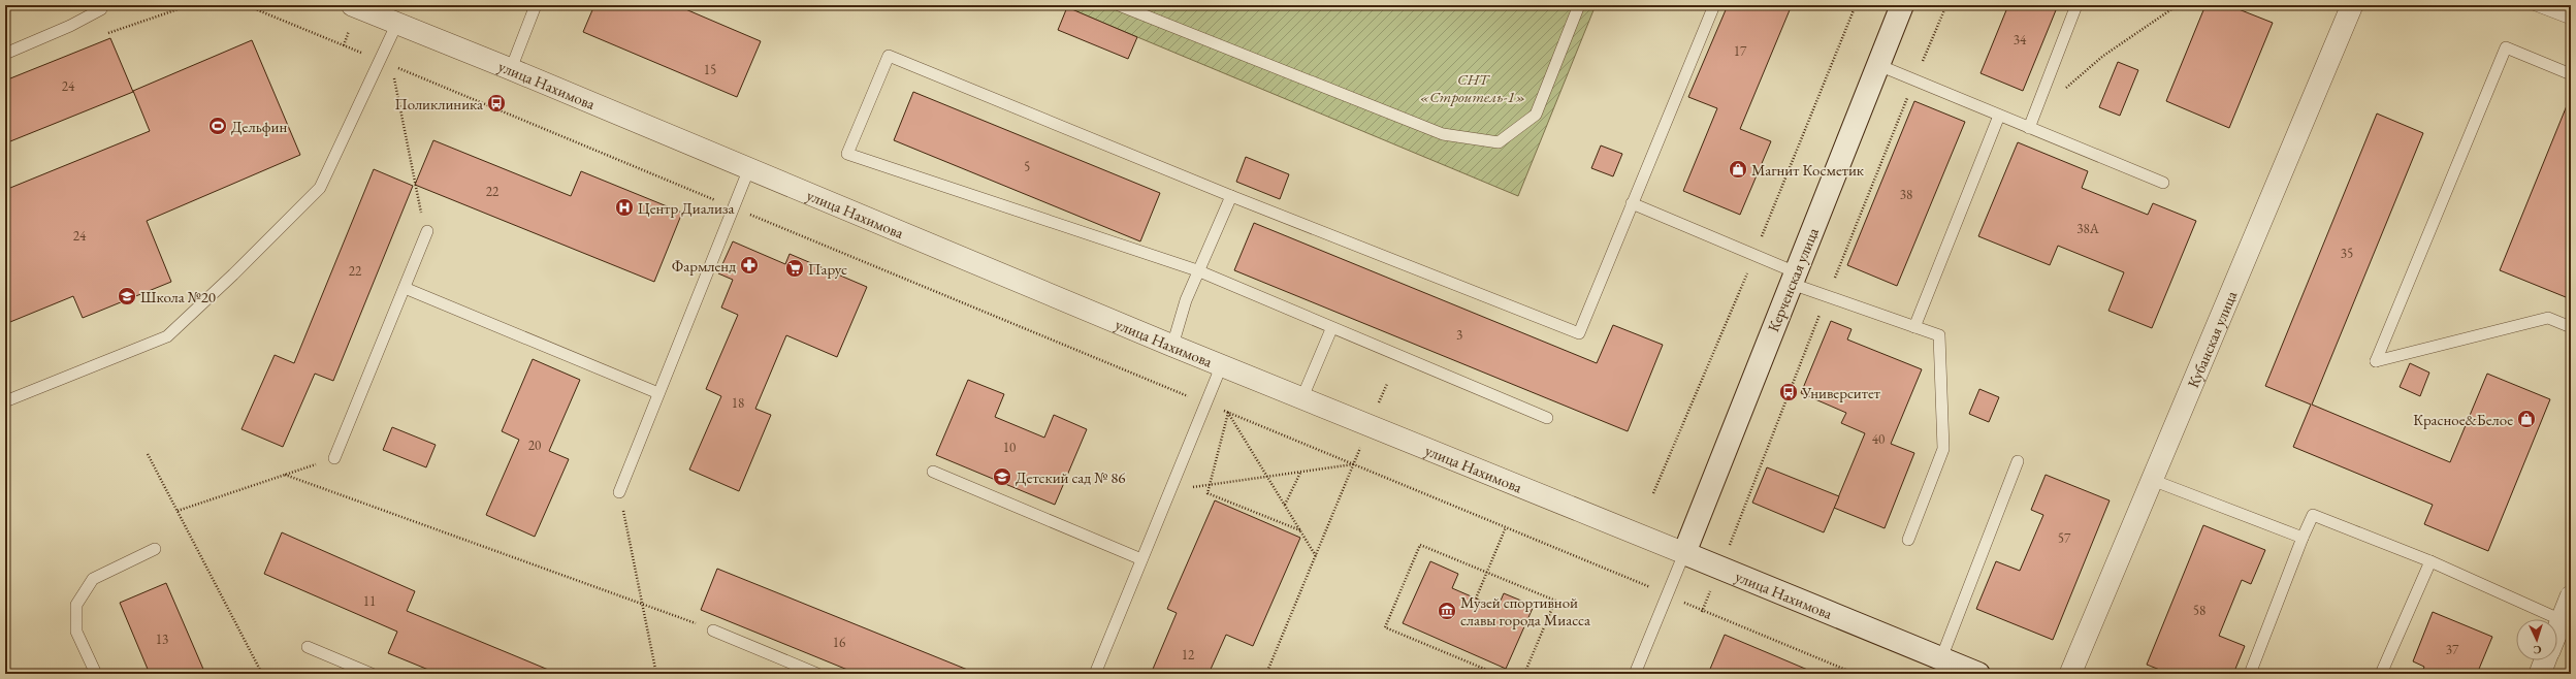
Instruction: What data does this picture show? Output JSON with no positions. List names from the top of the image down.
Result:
{
  "streets": {
    "street": ["улица Нахимова", "Керченская улица", "Кубанская улица"]
  },
  "crossings": [
    ["улица Нахимова", "Керченская улица"]
  ],
  "parks": ["СНТ «Строитель-1»"],
  "places": {
    "bus stop": ["Поликлиника", "Университет"],
    "sports": ["Дельфин"],
    "shop": ["Магнит Косметик", "Красное&Белое"],
    "hospital": ["Центр Диализа"],
    "pharmacy": ["Фармленд"],
    "supermarket": ["Парус"],
    "school or university": ["Школа №20", "Детский сад № 86"],
    "museum": ["Музей спортивной славы города Миасса"]
  },
  "house_numbers": [
    "34",
    "17",
    "15",
    "24",
    "5",
    "22",
    "38",
    "38А",
    "24",
    "35",
    "22",
    "3",
    "18",
    "40",
    "20",
    "10",
    "57",
    "11",
    "58",
    "13",
    "16",
    "37",
    "12"
  ],
  "north": "bottom"
}
